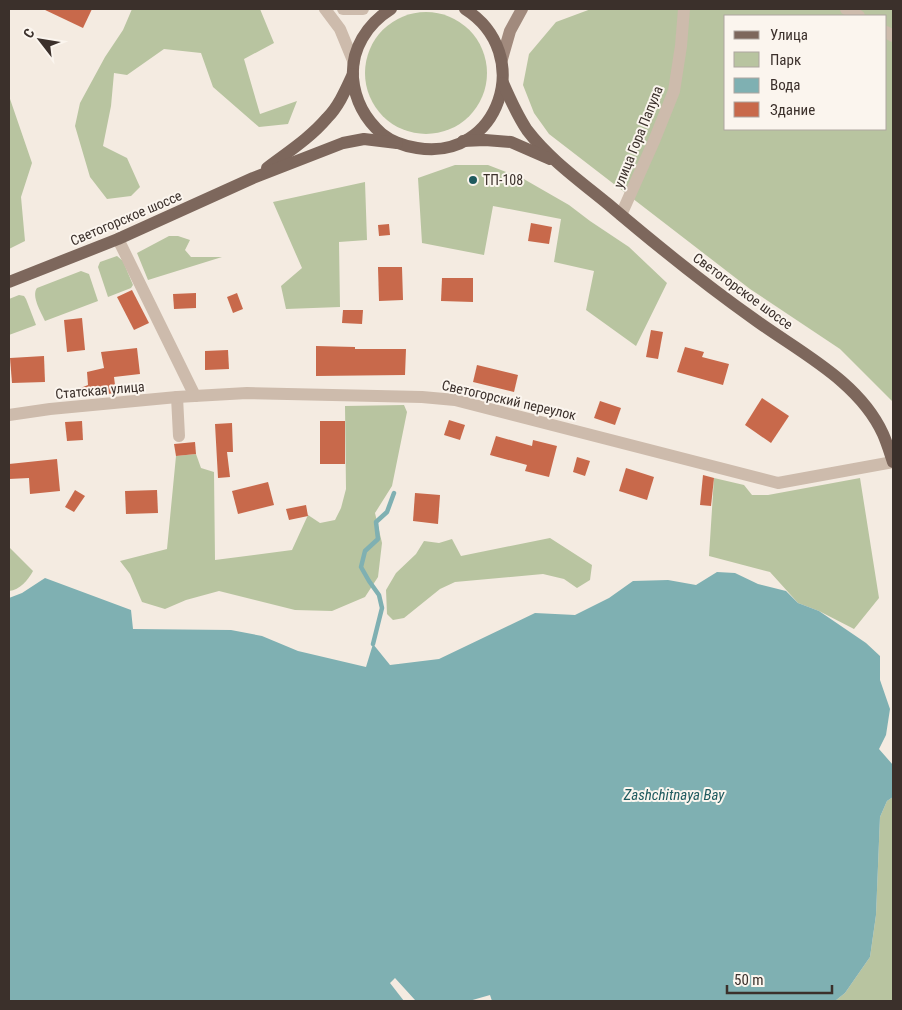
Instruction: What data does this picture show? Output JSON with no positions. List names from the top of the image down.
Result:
{
  "streets": {
    "main road": ["Светогорское шоссе"],
    "street": ["улица Гора Папула", "Статская улица", "Светогорский переулок"]
  },
  "crossings": [
    ["улица Гора Папула", "Светогорское шоссе"],
    ["Светогорское шоссе", "Светогорский переулок"],
    ["Статская улица", "Светогорский переулок"]
  ],
  "water": ["Zashchitnaya Bay"],
  "places": ["ТП-108"],
  "legend": [
    "Улица",
    "Парк",
    "Вода",
    "Здание"
  ],
  "scale_bar": "50 m",
  "north": "top left"
}
